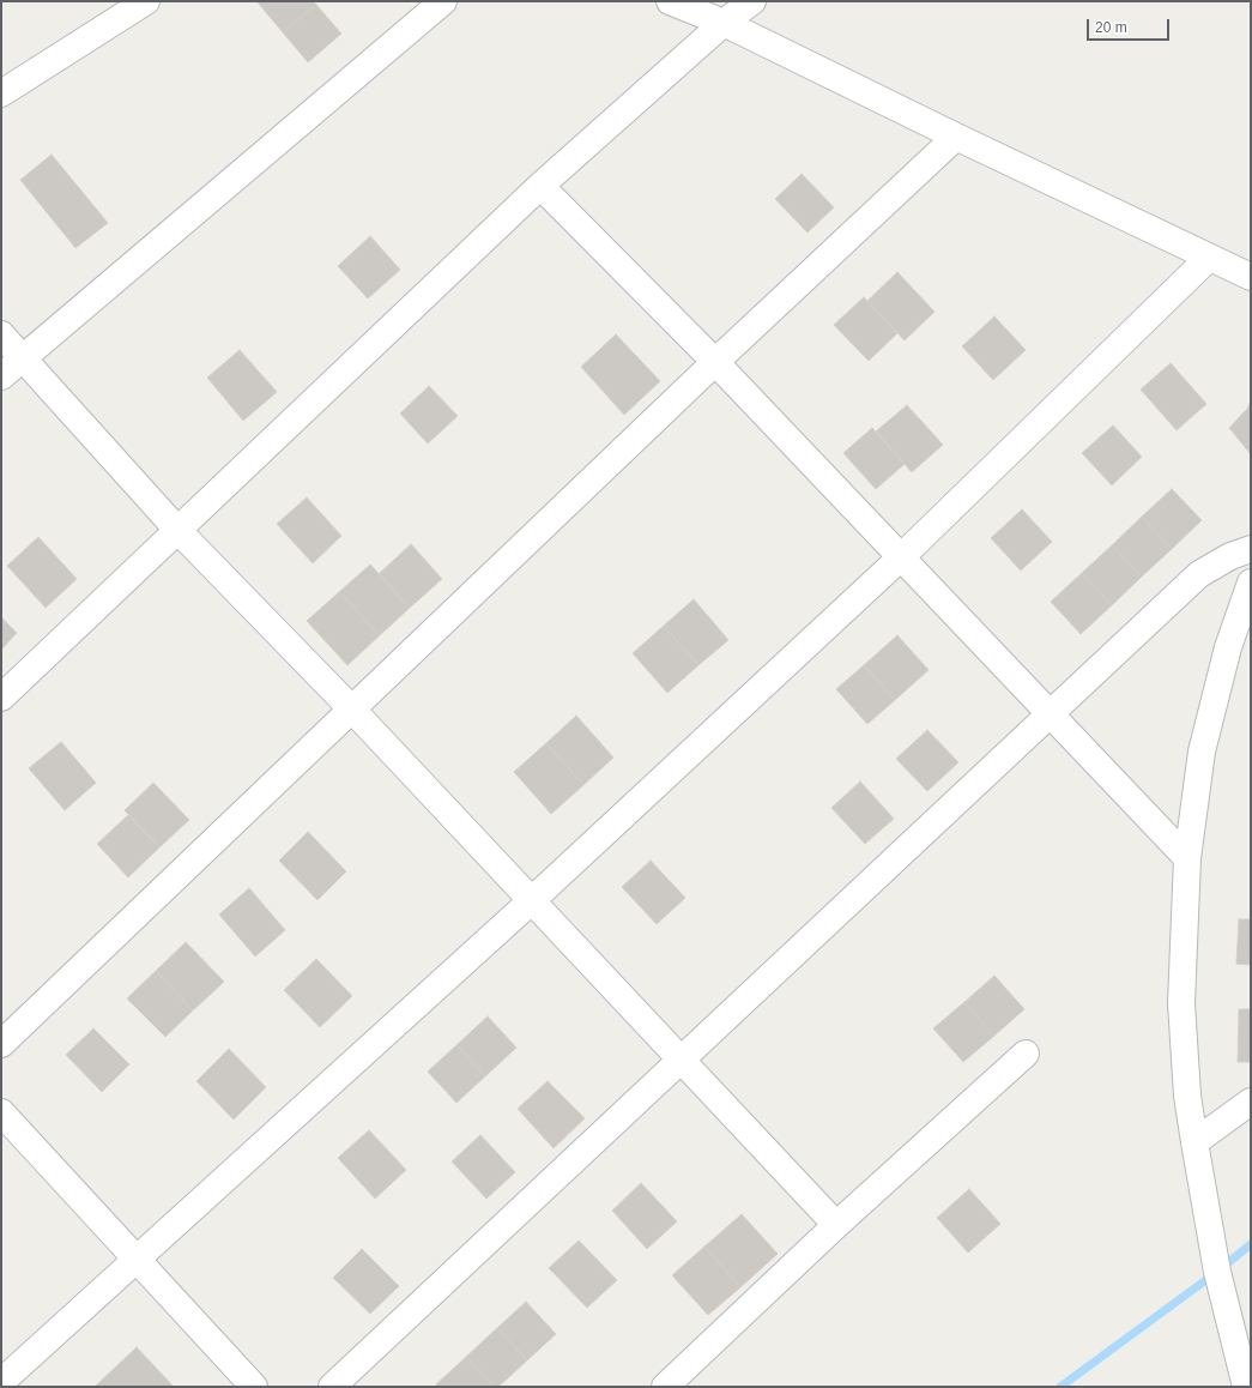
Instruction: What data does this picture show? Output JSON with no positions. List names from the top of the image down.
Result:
{
  "scale_bar": "20 m"
}
